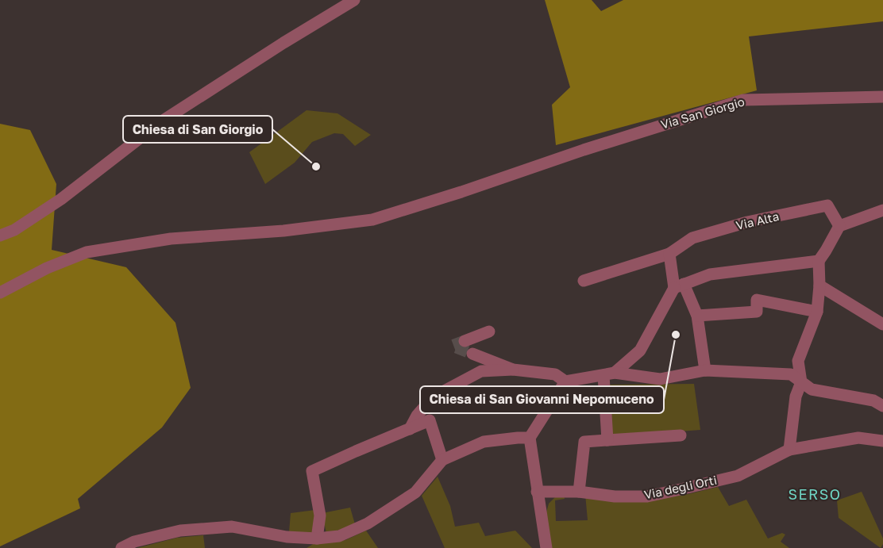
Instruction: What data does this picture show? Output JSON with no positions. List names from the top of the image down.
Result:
{
  "streets": {
    "street": ["Via San Giorgio", "Via Alta", "Via degli Orti"]
  },
  "districts": ["SERSO"],
  "places": ["Chiesa di San Giorgio", "Chiesa di San Giovanni Nepomuceno"]
}
